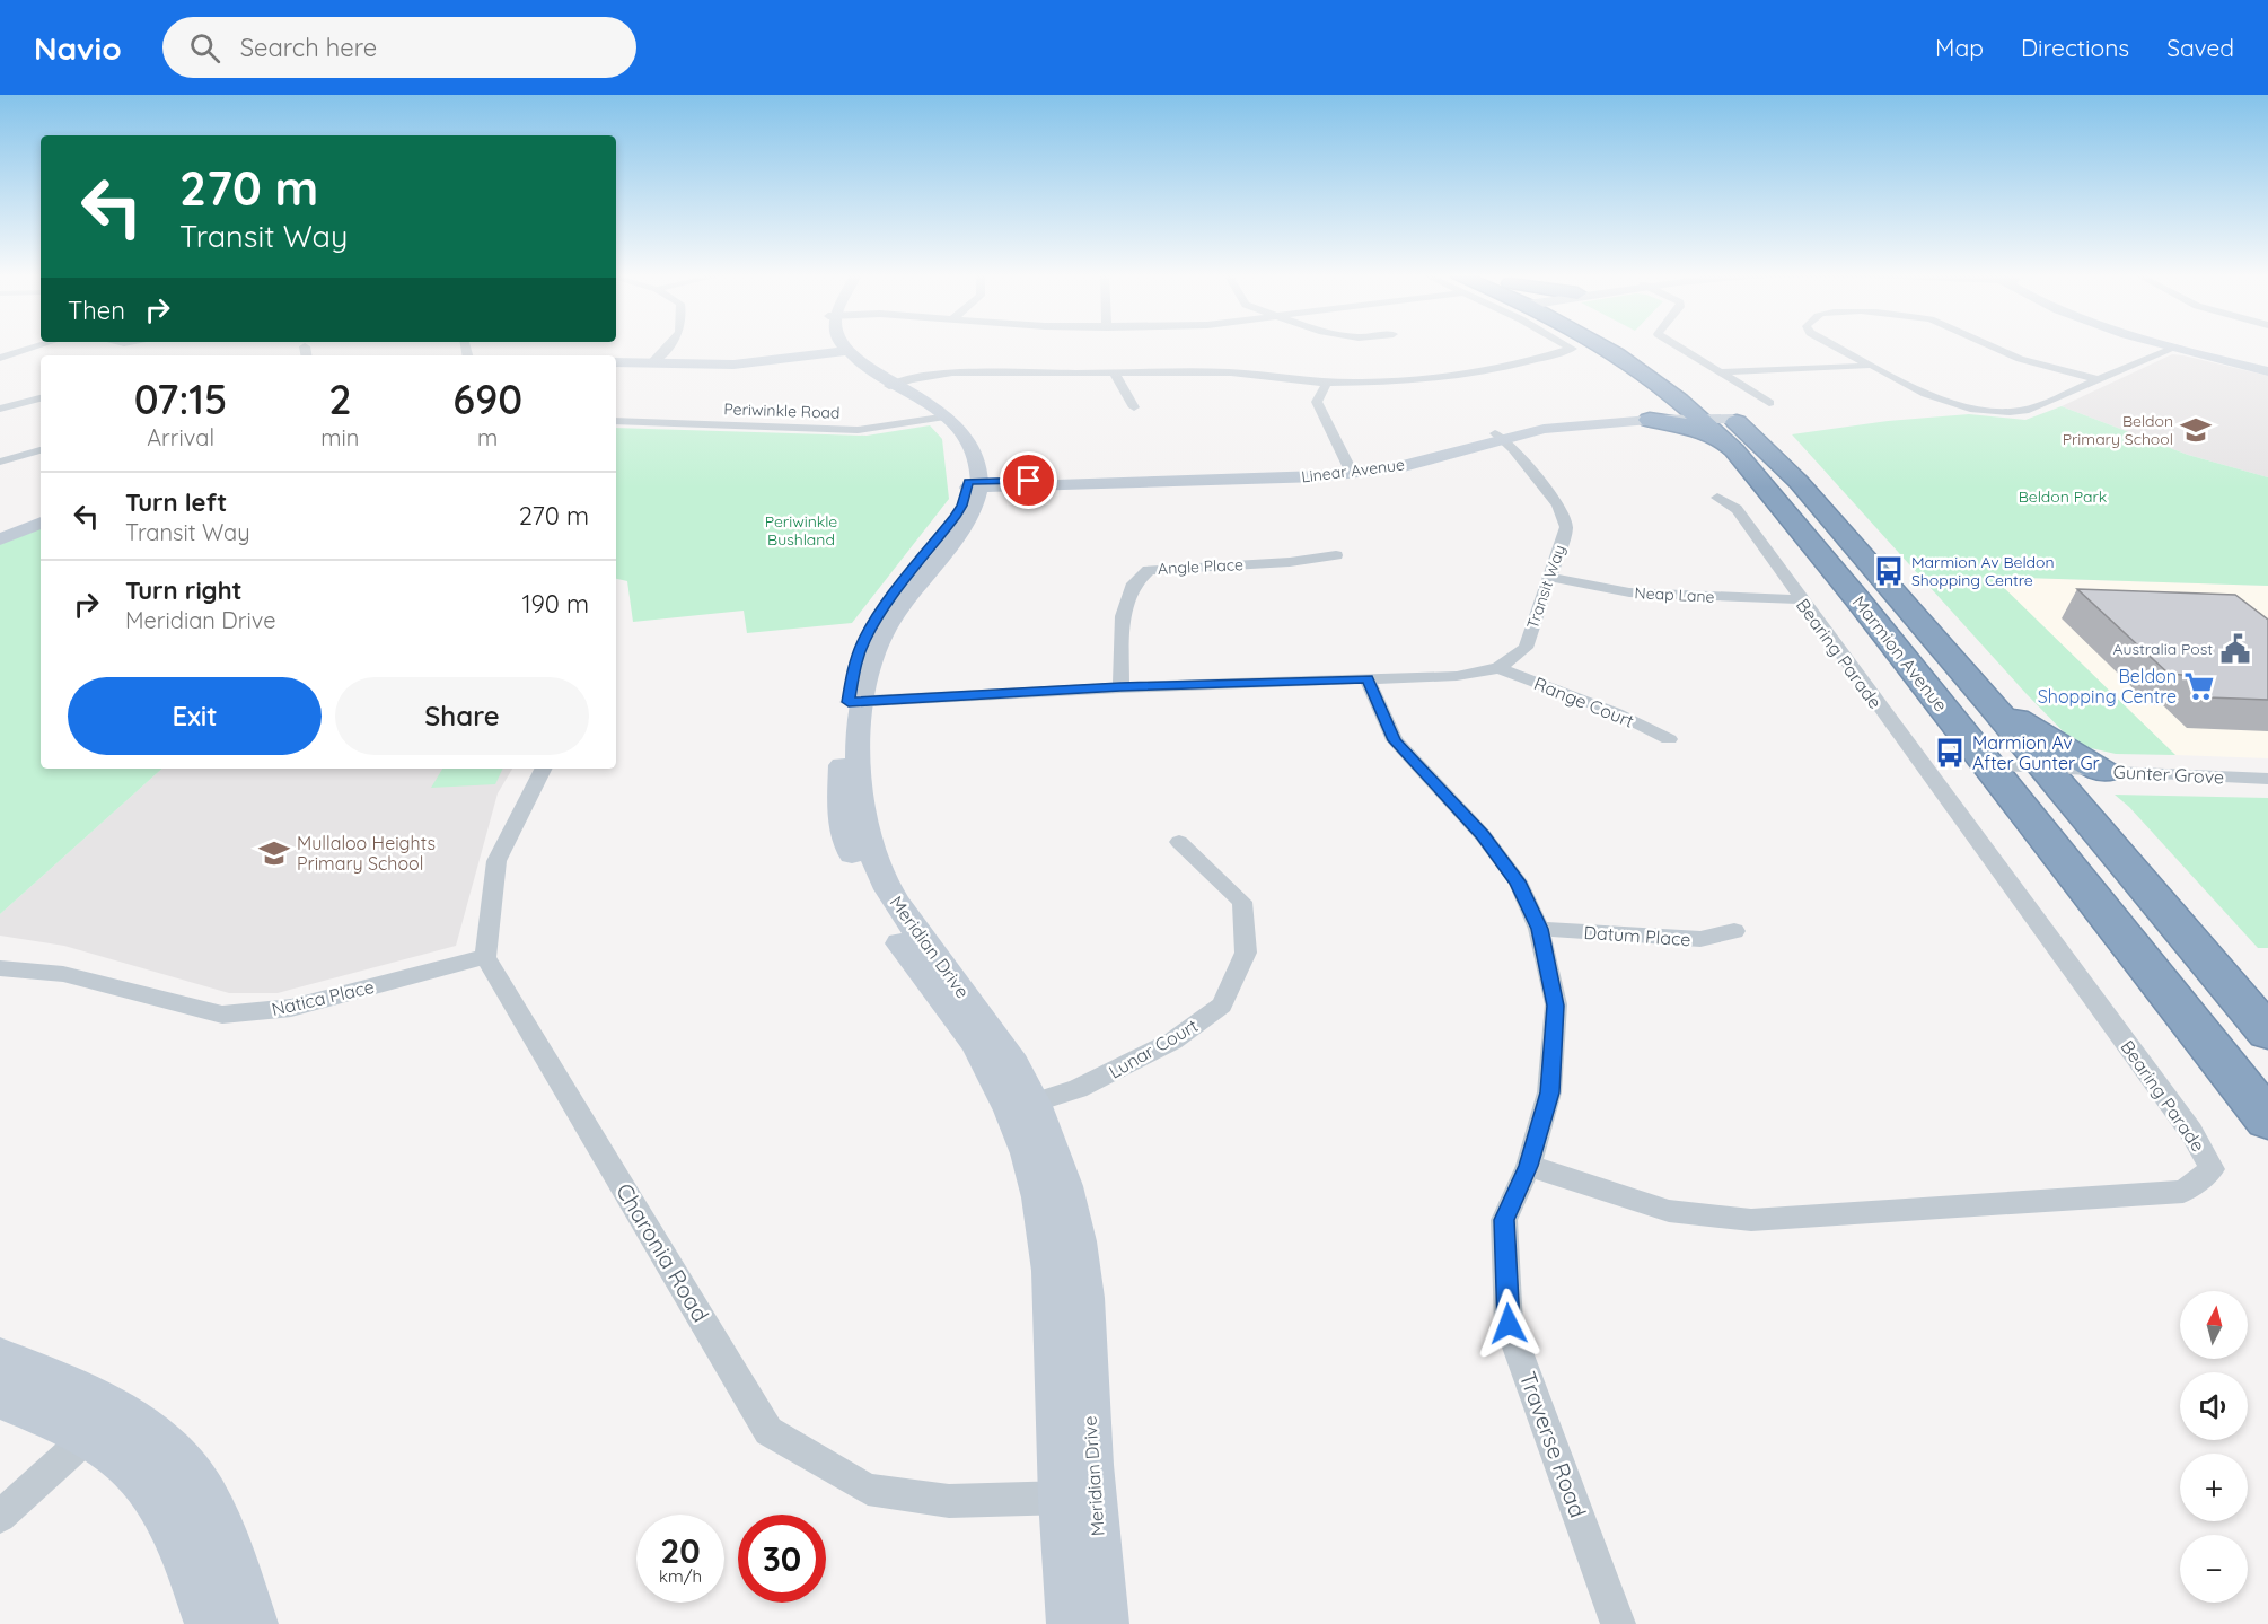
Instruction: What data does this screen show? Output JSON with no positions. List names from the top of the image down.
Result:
{
  "streets": {
    "highway": ["Marmion Avenue"],
    "street": [
      "Periwinkle Road",
      "Linear Avenue",
      "Angle Place",
      "Transit Way",
      "Neap Lane",
      "Bearing Parade",
      "Range Court",
      "Gunter Grove",
      "Datum Place",
      "Meridian Drive",
      "Natica Place",
      "Lunar Court",
      "Charonia Road",
      "Traverse Road"
    ]
  },
  "crossings": [
    ["Linear Avenue", "Transit Way"],
    ["Linear Avenue", "Marmion Avenue"],
    ["Linear Avenue", "Meridian Drive"],
    ["Angle Place", "Transit Way"],
    ["Transit Way", "Neap Lane"],
    ["Transit Way", "Range Court"],
    ["Transit Way", "Meridian Drive"],
    ["Transit Way", "Traverse Road"],
    ["Neap Lane", "Bearing Parade"],
    ["Bearing Parade", "Traverse Road"],
    ["Marmion Avenue", "Gunter Grove"],
    ["Datum Place", "Traverse Road"],
    ["Meridian Drive", "Lunar Court"],
    ["Meridian Drive", "Charonia Road"],
    ["Natica Place", "Charonia Road"]
  ],
  "parks": ["Beldon Park", "Periwinkle Bushland"],
  "places": {
    "school or university": ["Beldon Primary School", "Mullaloo Heights Primary School"],
    "bus stop": ["Marmion Av Beldon Shopping Centre", "Marmion Av After Gunter Gr"],
    "public building": ["Australia Post"],
    "supermarket": ["Beldon Shopping Centre"]
  },
  "north": "top",
  "page": {
    "header": "Navio",
    "search": "Search here",
    "nav": ["Map", "Directions", "Saved"],
    "turn": ["270 m", "Transit Way"],
    "then": "Then",
    "eta": [
      "07:15",
      "Arrival",
      "2",
      "min",
      "690",
      "m"
    ],
    "list": [
      {
        "name": "Turn left",
        "note": "Transit Way",
        "value": "270 m"
      },
      {
        "name": "Turn right",
        "note": "Meridian Drive",
        "value": "190 m"
      }
    ],
    "buttons": ["Exit", "Share"],
    "map_buttons": ["+", "−"],
    "speed": "20 km/h",
    "limit": "30"
  }
}
